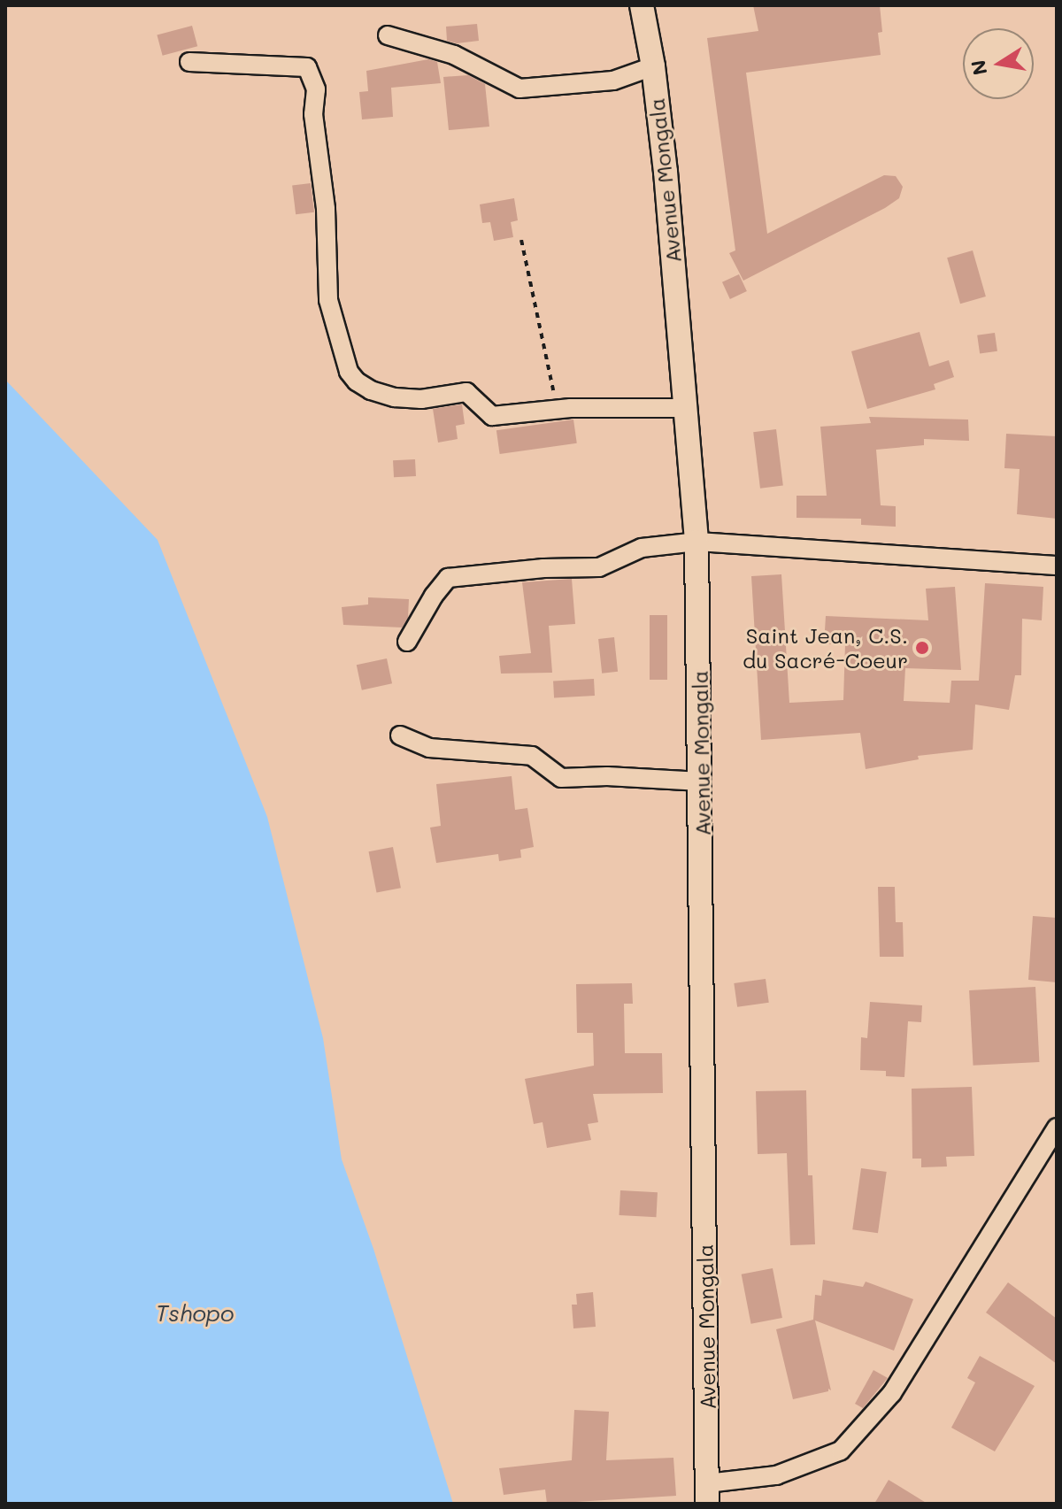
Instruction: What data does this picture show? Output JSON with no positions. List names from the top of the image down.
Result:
{
  "streets": {
    "street": ["Avenue Mongala"]
  },
  "water": ["Tshopo"],
  "places": ["Saint Jean, C.S. du Sacré-Coeur"],
  "north": "left"
}
